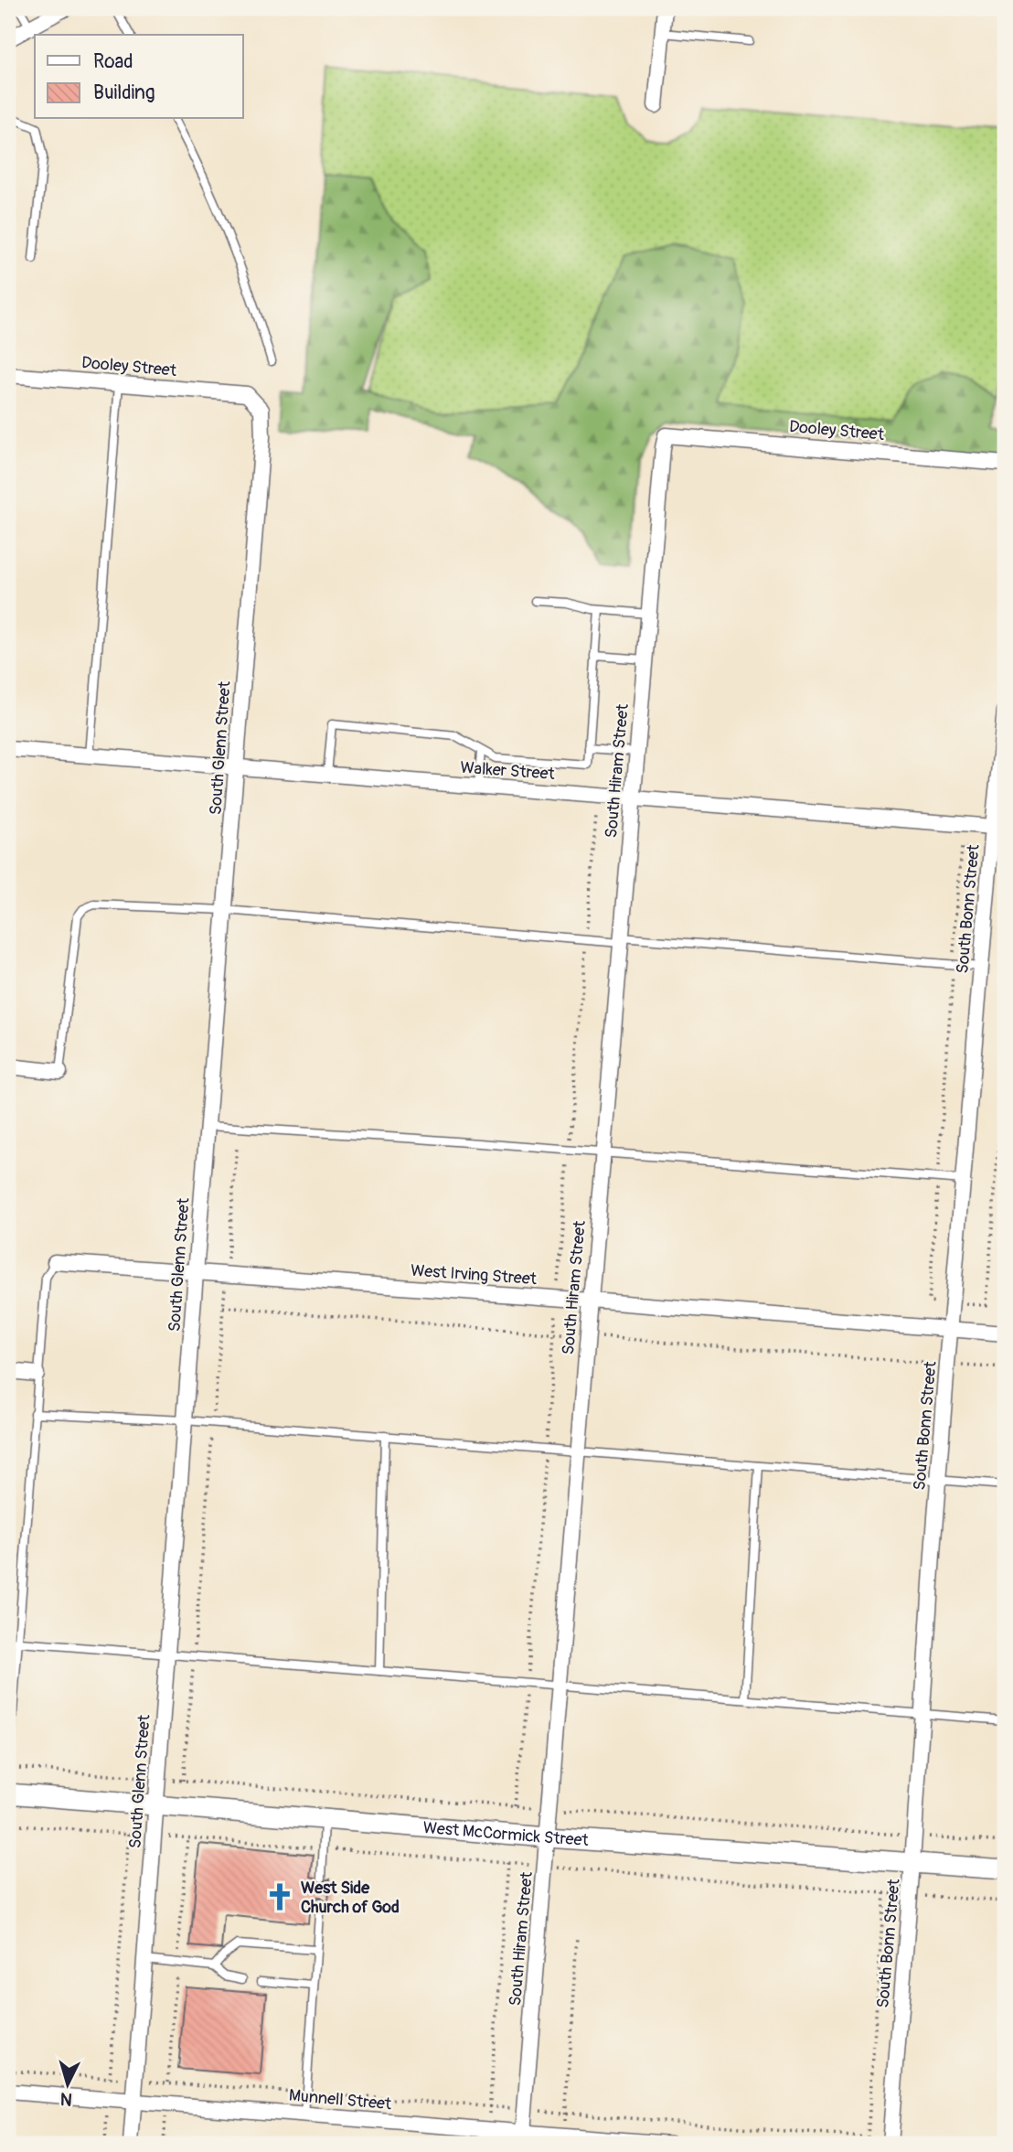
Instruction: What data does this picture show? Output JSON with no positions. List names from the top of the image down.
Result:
{
  "streets": {
    "street": [
      "Dooley Street",
      "South Glenn Street",
      "Walker Street",
      "South Hiram Street",
      "South Bonn Street",
      "West Irving Street",
      "West McCormick Street",
      "Munnell Street"
    ]
  },
  "crossings": [
    ["Dooley Street", "South Glenn Street"],
    ["Dooley Street", "South Hiram Street"],
    ["South Glenn Street", "Walker Street"],
    ["South Glenn Street", "West Irving Street"],
    ["South Glenn Street", "West McCormick Street"],
    ["South Glenn Street", "Munnell Street"],
    ["Walker Street", "South Hiram Street"],
    ["Walker Street", "South Bonn Street"],
    ["South Hiram Street", "West Irving Street"],
    ["South Hiram Street", "West McCormick Street"],
    ["South Hiram Street", "Munnell Street"],
    ["South Bonn Street", "West Irving Street"],
    ["South Bonn Street", "West McCormick Street"]
  ],
  "places": {
    "church": ["West Side Church of God"]
  },
  "legend": ["Road", "Building"],
  "north": "bottom"
}
